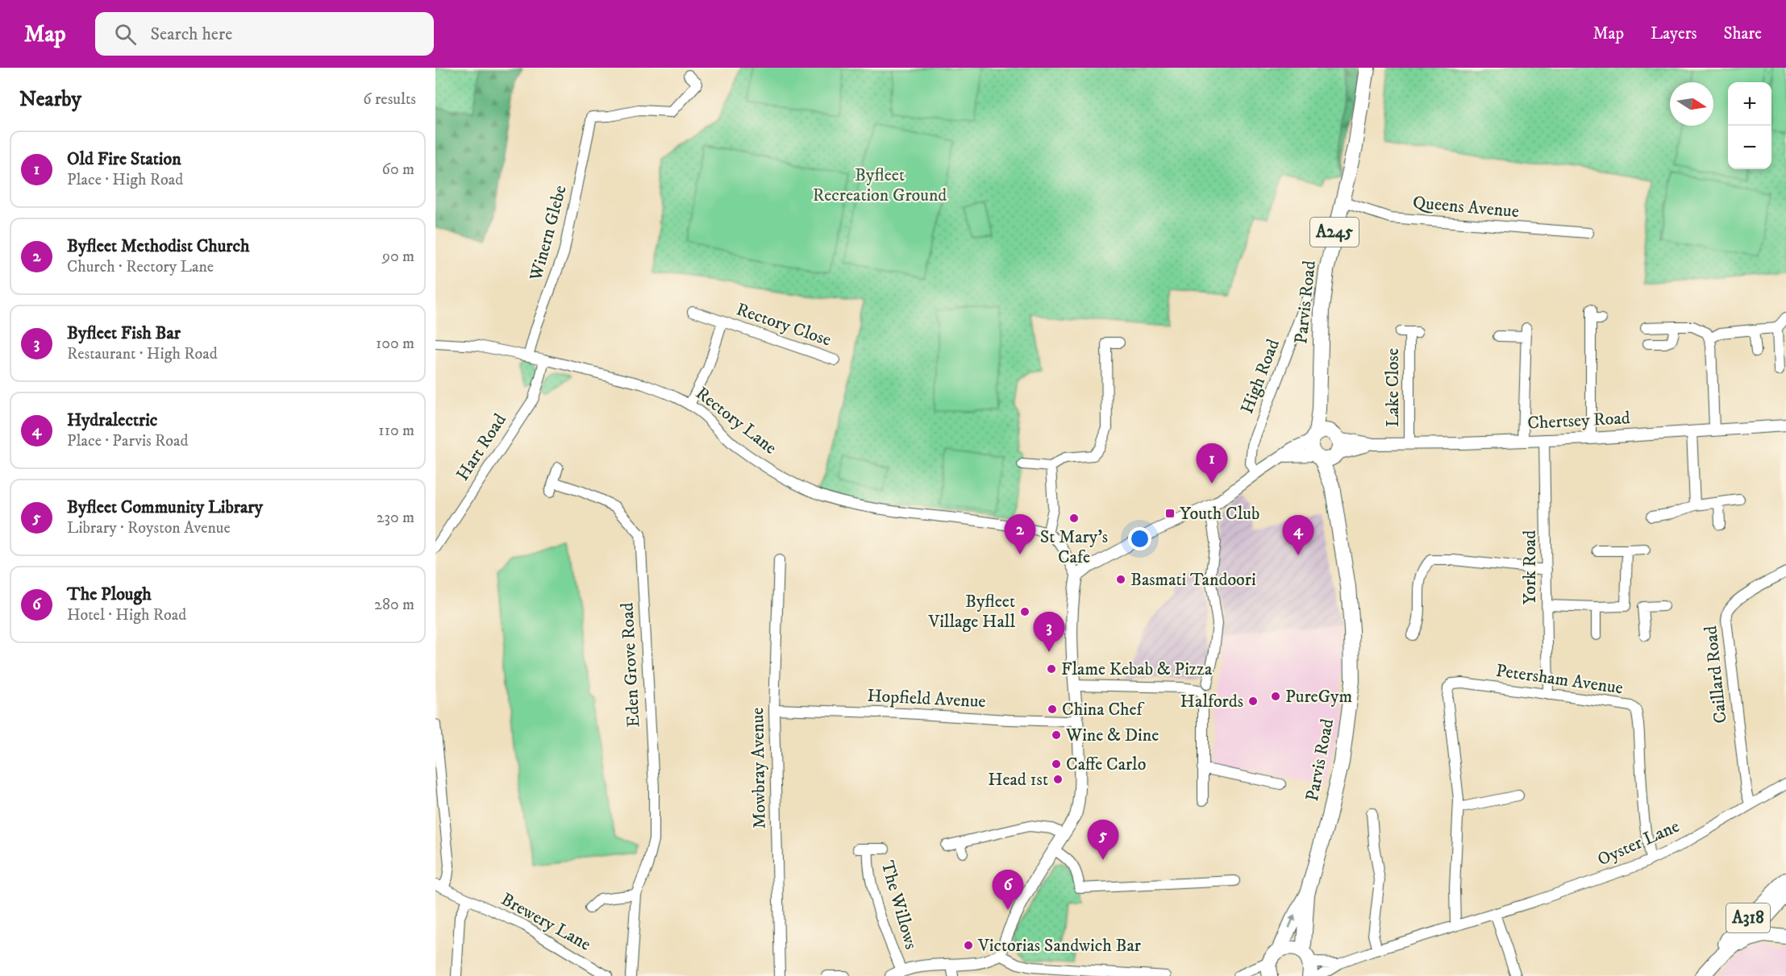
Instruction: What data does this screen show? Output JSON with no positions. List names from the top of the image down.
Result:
{
  "streets": {
    "main road": ["A245", "Parvis Road", "A318"],
    "street": [
      "Queens Avenue",
      "Winern Glebe",
      "Rectory Close",
      "High Road",
      "Lake Close",
      "Rectory Lane",
      "Chertsey Road",
      "Hart Road",
      "York Road",
      "Eden Grove Road",
      "Caillard Road",
      "Petersham Avenue",
      "Hopfield Avenue",
      "Mowbray Avenue",
      "Oyster Lane",
      "The Willows",
      "Brewery Lane"
    ]
  },
  "crossings": [
    ["Queens Avenue", "Parvis Road"],
    ["Winern Glebe", "Rectory Lane"],
    ["Parvis Road", "Chertsey Road"],
    ["Parvis Road", "Oyster Lane"],
    ["Rectory Close", "Rectory Lane"],
    ["Lake Close", "Chertsey Road"],
    ["Rectory Lane", "Hart Road"],
    ["Chertsey Road", "York Road"],
    ["York Road", "Petersham Avenue"],
    ["Caillard Road", "Oyster Lane"],
    ["Petersham Avenue", "Oyster Lane"],
    ["Hopfield Avenue", "Mowbray Avenue"]
  ],
  "parks": ["Byfleet Recreation Ground"],
  "places": {
    "transit": ["Youth Club"],
    "other": [
      "St Mary's Cafe",
      "Basmati Tandoori",
      "Byfleet Village Hall",
      "Flame Kebab & Pizza",
      "PureGym",
      "Halfords",
      "China Chef",
      "Wine & Dine",
      "Caffe Carlo",
      "Head 1st",
      "Victorias Sandwich Bar"
    ]
  },
  "north": "right",
  "page": {
    "header": "Map",
    "search": "Search here",
    "nav": ["Map", "Layers", "Share"],
    "heading": ["Nearby", "6 results"],
    "map_buttons": ["+", "−"],
    "list": [
      {
        "mark": "1",
        "name": "Old Fire Station",
        "note": "Place · High Road",
        "value": "60 m"
      },
      {
        "mark": "2",
        "name": "Byfleet Methodist Church",
        "note": "Church · Rectory Lane",
        "value": "90 m"
      },
      {
        "mark": "3",
        "name": "Byfleet Fish Bar",
        "note": "Restaurant · High Road",
        "value": "100 m"
      },
      {
        "mark": "4",
        "name": "Hydralectric",
        "note": "Place · Parvis Road",
        "value": "110 m"
      },
      {
        "mark": "5",
        "name": "Byfleet Community Library",
        "note": "Library · Royston Avenue",
        "value": "230 m"
      },
      {
        "mark": "6",
        "name": "The Plough",
        "note": "Hotel · High Road",
        "value": "280 m"
      }
    ],
    "pins": [
      "1",
      "2",
      "4",
      "3",
      "5",
      "6"
    ]
  }
}
